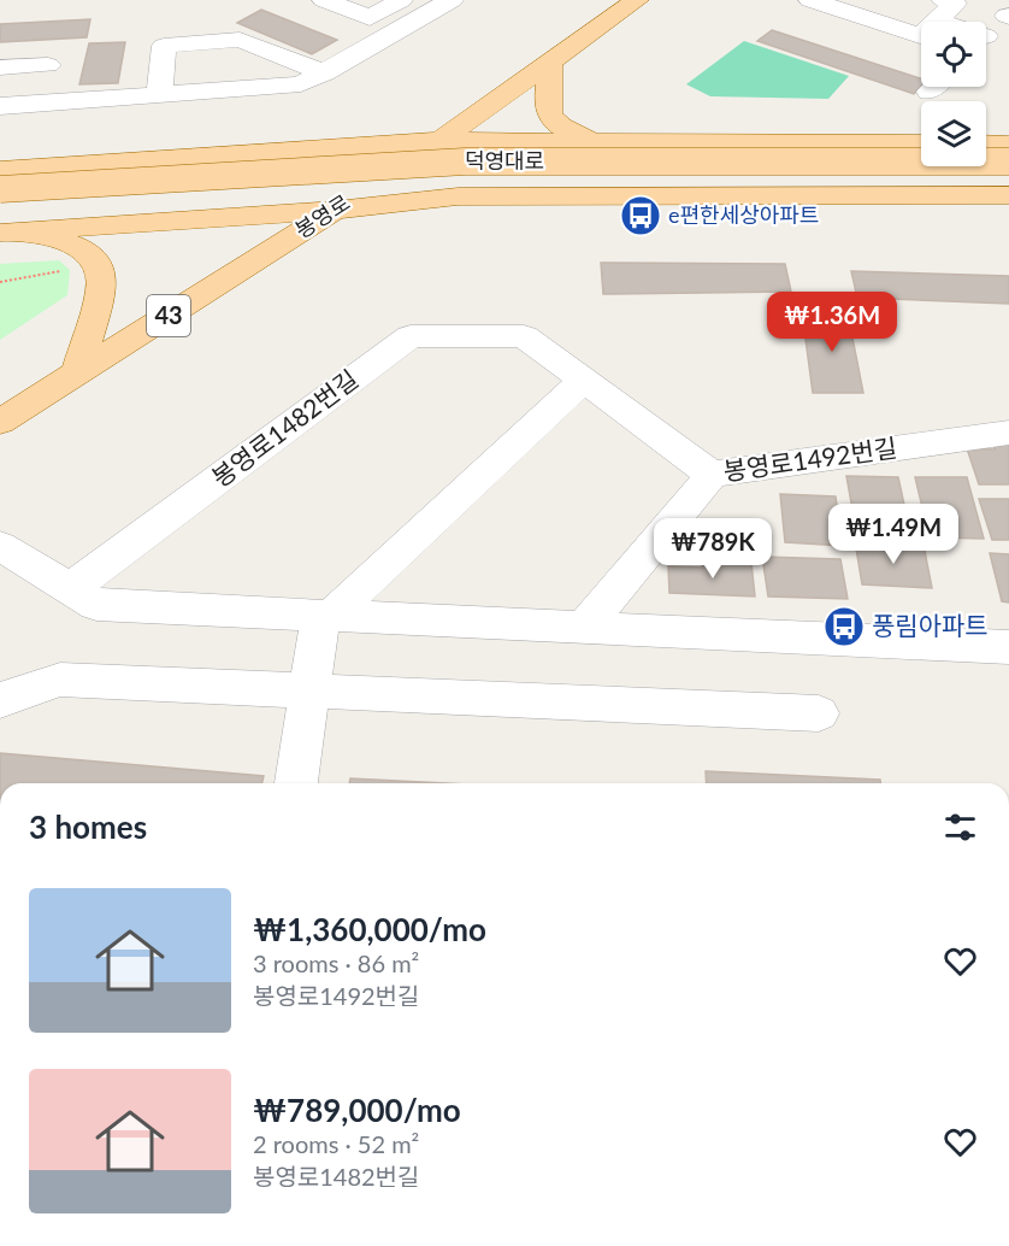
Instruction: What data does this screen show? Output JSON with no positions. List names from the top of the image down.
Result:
{
  "streets": {
    "main road": ["덕영대로", "봉영로", "43"],
    "street": ["봉영로1482번길", "봉영로1492번길"]
  },
  "crossings": [
    ["봉영로1482번길", "봉영로1492번길"]
  ],
  "places": {
    "bus stop": ["e편한세상아파트", "풍림아파트"]
  },
  "page": {
    "price": ["₩1.36M", "₩1.49M", "₩789K"],
    "heading": "3 homes",
    "list": [
      {
        "name": "₩1,360,000/mo",
        "note": "3 rooms · 86 m² · 봉영로1492번길"
      },
      {
        "name": "₩789,000/mo",
        "note": "2 rooms · 52 m² · 봉영로1482번길"
      }
    ]
  }
}
